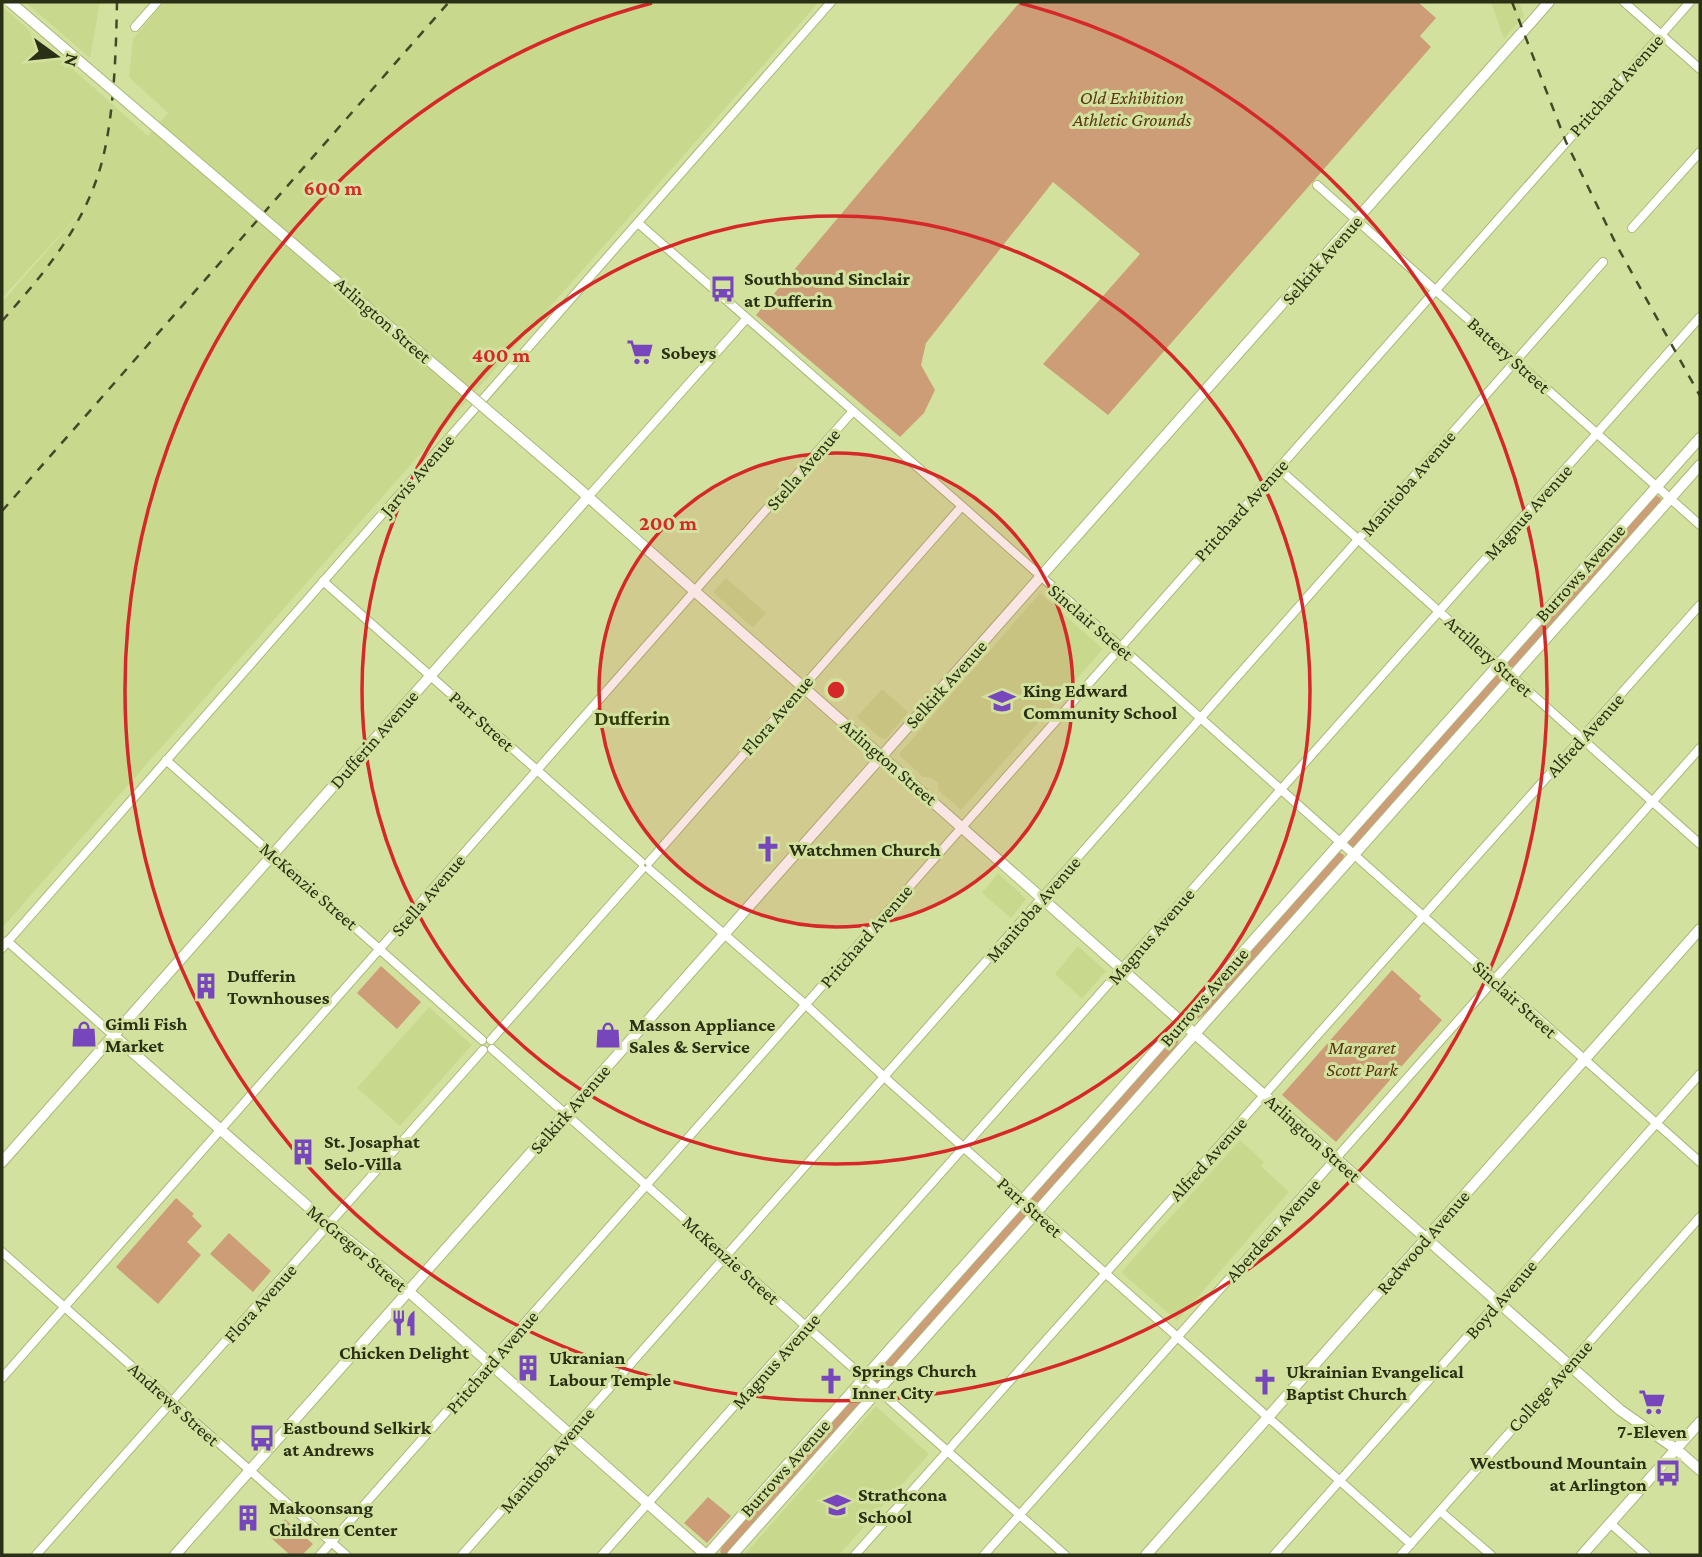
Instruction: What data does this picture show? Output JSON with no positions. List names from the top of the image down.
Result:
{
  "streets": {
    "main road": [
      "Selkirk Avenue",
      "Arlington Street",
      "Burrows Avenue",
      "Dufferin Avenue",
      "Redwood Avenue",
      "McGregor Street"
    ],
    "street": [
      "Pritchard Avenue",
      "Battery Street",
      "Stella Avenue",
      "Jarvis Avenue",
      "Manitoba Avenue",
      "Magnus Avenue",
      "Sinclair Street",
      "Artillery Street",
      "Flora Avenue",
      "Parr Street",
      "Alfred Avenue",
      "McKenzie Street",
      "Aberdeen Avenue",
      "Boyd Avenue",
      "College Avenue",
      "Andrews Street"
    ]
  },
  "crossings": [
    ["Pritchard Avenue", "Arlington Street"],
    ["Pritchard Avenue", "Battery Street"],
    ["Pritchard Avenue", "Sinclair Street"],
    ["Pritchard Avenue", "Artillery Street"],
    ["Pritchard Avenue", "Parr Street"],
    ["Pritchard Avenue", "McKenzie Street"],
    ["Pritchard Avenue", "McGregor Street"],
    ["Pritchard Avenue", "Andrews Street"],
    ["Selkirk Avenue", "Arlington Street"],
    ["Selkirk Avenue", "Battery Street"],
    ["Selkirk Avenue", "Sinclair Street"],
    ["Selkirk Avenue", "Parr Street"],
    ["Selkirk Avenue", "McKenzie Street"],
    ["Selkirk Avenue", "McGregor Street"],
    ["Selkirk Avenue", "Andrews Street"],
    ["Arlington Street", "Stella Avenue"],
    ["Arlington Street", "Manitoba Avenue"],
    ["Arlington Street", "Magnus Avenue"],
    ["Arlington Street", "Burrows Avenue"],
    ["Arlington Street", "Flora Avenue"],
    ["Arlington Street", "Alfred Avenue"],
    ["Arlington Street", "Dufferin Avenue"],
    ["Arlington Street", "Aberdeen Avenue"],
    ["Arlington Street", "Redwood Avenue"],
    ["Arlington Street", "Boyd Avenue"],
    ["Arlington Street", "College Avenue"],
    ["Battery Street", "Manitoba Avenue"],
    ["Battery Street", "Magnus Avenue"],
    ["Battery Street", "Burrows Avenue"],
    ["Stella Avenue", "Sinclair Street"],
    ["Stella Avenue", "Parr Street"],
    ["Stella Avenue", "McKenzie Street"],
    ["Stella Avenue", "McGregor Street"],
    ["Stella Avenue", "Andrews Street"],
    ["Jarvis Avenue", "Sinclair Street"],
    ["Jarvis Avenue", "Parr Street"],
    ["Jarvis Avenue", "McKenzie Street"],
    ["Jarvis Avenue", "McGregor Street"],
    ["Manitoba Avenue", "Sinclair Street"],
    ["Manitoba Avenue", "Artillery Street"],
    ["Manitoba Avenue", "Parr Street"],
    ["Manitoba Avenue", "McKenzie Street"],
    ["Manitoba Avenue", "McGregor Street"],
    ["Magnus Avenue", "Sinclair Street"],
    ["Magnus Avenue", "Artillery Street"],
    ["Magnus Avenue", "Parr Street"],
    ["Magnus Avenue", "McKenzie Street"],
    ["Magnus Avenue", "McGregor Street"],
    ["Burrows Avenue", "Sinclair Street"],
    ["Burrows Avenue", "Artillery Street"],
    ["Burrows Avenue", "Parr Street"],
    ["Burrows Avenue", "McKenzie Street"],
    ["Burrows Avenue", "McGregor Street"],
    ["Sinclair Street", "Flora Avenue"],
    ["Sinclair Street", "Alfred Avenue"],
    ["Sinclair Street", "Dufferin Avenue"],
    ["Sinclair Street", "Aberdeen Avenue"],
    ["Sinclair Street", "Redwood Avenue"],
    ["Sinclair Street", "Boyd Avenue"],
    ["Artillery Street", "Alfred Avenue"],
    ["Artillery Street", "Aberdeen Avenue"],
    ["Flora Avenue", "Parr Street"],
    ["Flora Avenue", "McKenzie Street"],
    ["Flora Avenue", "McGregor Street"],
    ["Flora Avenue", "Andrews Street"],
    ["Parr Street", "Alfred Avenue"],
    ["Parr Street", "Dufferin Avenue"],
    ["Parr Street", "Aberdeen Avenue"],
    ["Parr Street", "Redwood Avenue"],
    ["Parr Street", "Boyd Avenue"],
    ["Parr Street", "College Avenue"],
    ["Alfred Avenue", "McKenzie Street"],
    ["Dufferin Avenue", "McKenzie Street"],
    ["Dufferin Avenue", "McGregor Street"],
    ["McKenzie Street", "Aberdeen Avenue"]
  ],
  "districts": ["Dufferin"],
  "parks": ["Old Exhibition Athletic Grounds", "Margaret Scott Park"],
  "places": {
    "bus stop": ["Southbound Sinclair at Dufferin", "Eastbound Selkirk at Andrews", "Westbound Mountain at Arlington"],
    "supermarket": ["Sobeys", "7-Eleven"],
    "school or university": ["King Edward Community School", "Strathcona School"],
    "church": ["Watchmen Church", "Springs Church Inner City", "Ukrainian Evangelical Baptist Church"],
    "building": [
      "Dufferin Townhouses",
      "St. Josaphat Selo-Villa",
      "Ukranian Labour Temple",
      "Makoonsang Children Center"
    ],
    "shop": ["Gimli Fish Market", "Masson Appliance Sales & Service"],
    "restaurant": ["Chicken Delight"]
  },
  "north": "right",
  "rings": ["600 m", "400 m", "200 m"]
}
